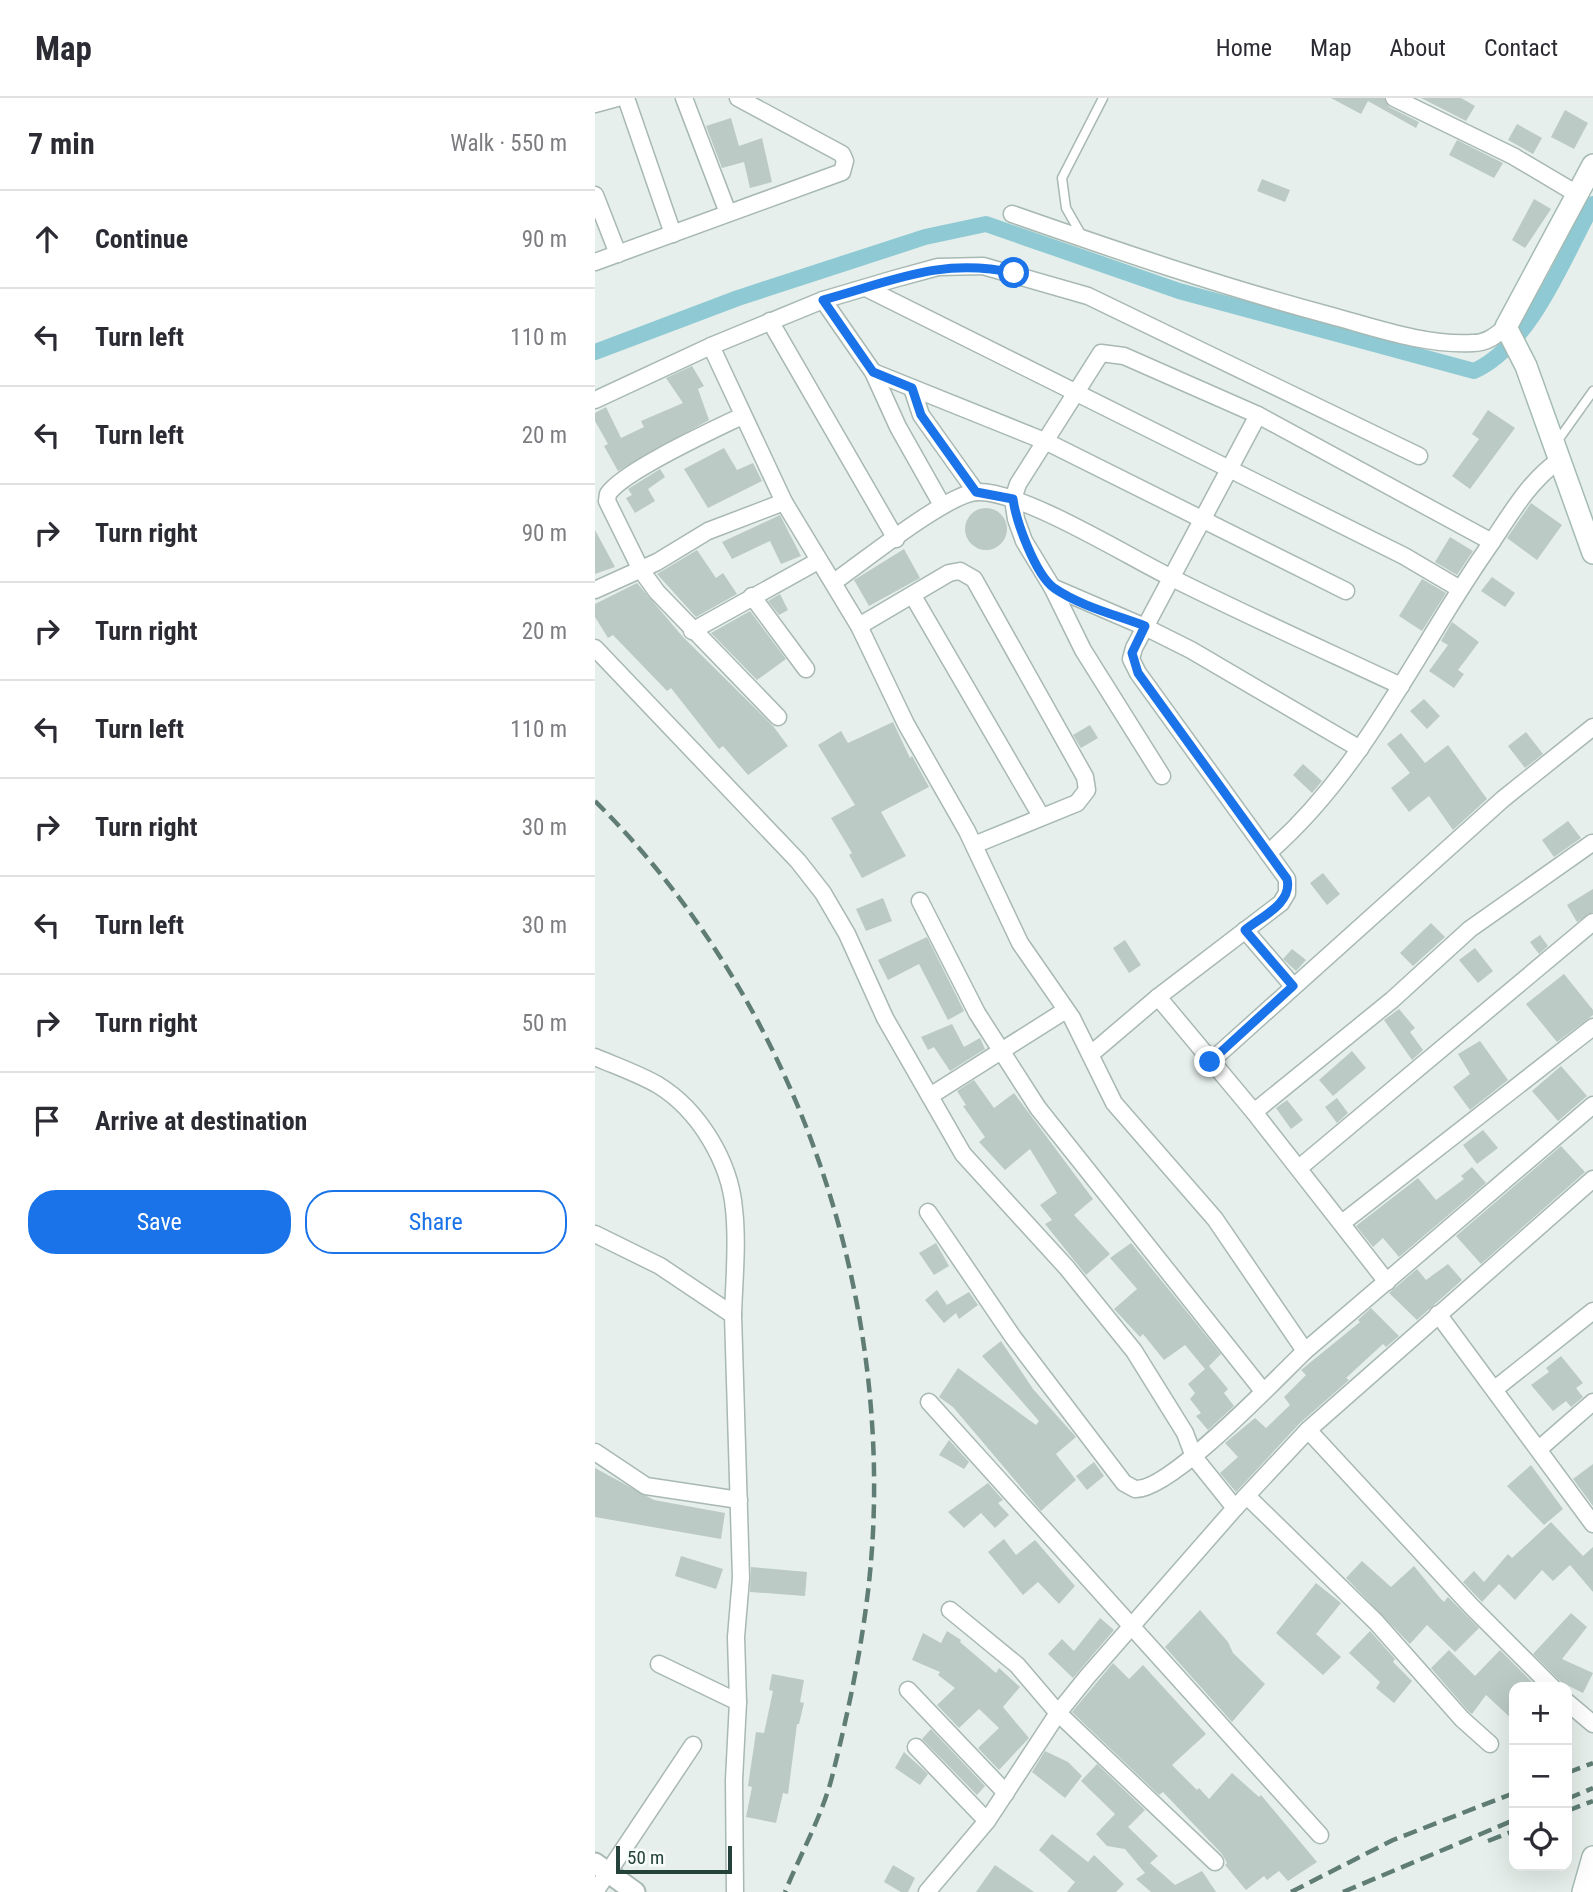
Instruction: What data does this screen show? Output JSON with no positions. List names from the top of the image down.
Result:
{
  "scale_bar": "50 m",
  "page": {
    "header": "Map",
    "nav": [
      "Home",
      "Map",
      "About",
      "Contact"
    ],
    "heading": ["7 min", "Walk · 550 m"],
    "list": [
      ["Continue", "90 m"],
      ["Turn left", "110 m"],
      ["Turn left", "20 m"],
      ["Turn right", "90 m"],
      ["Turn right", "20 m"],
      ["Turn left", "110 m"],
      ["Turn right", "30 m"],
      ["Turn left", "30 m"],
      ["Turn right", "50 m"],
      "Arrive at destination"
    ],
    "buttons": ["Save", "Share"],
    "map_buttons": ["+", "−"],
    "scale": "50 m"
  }
}
